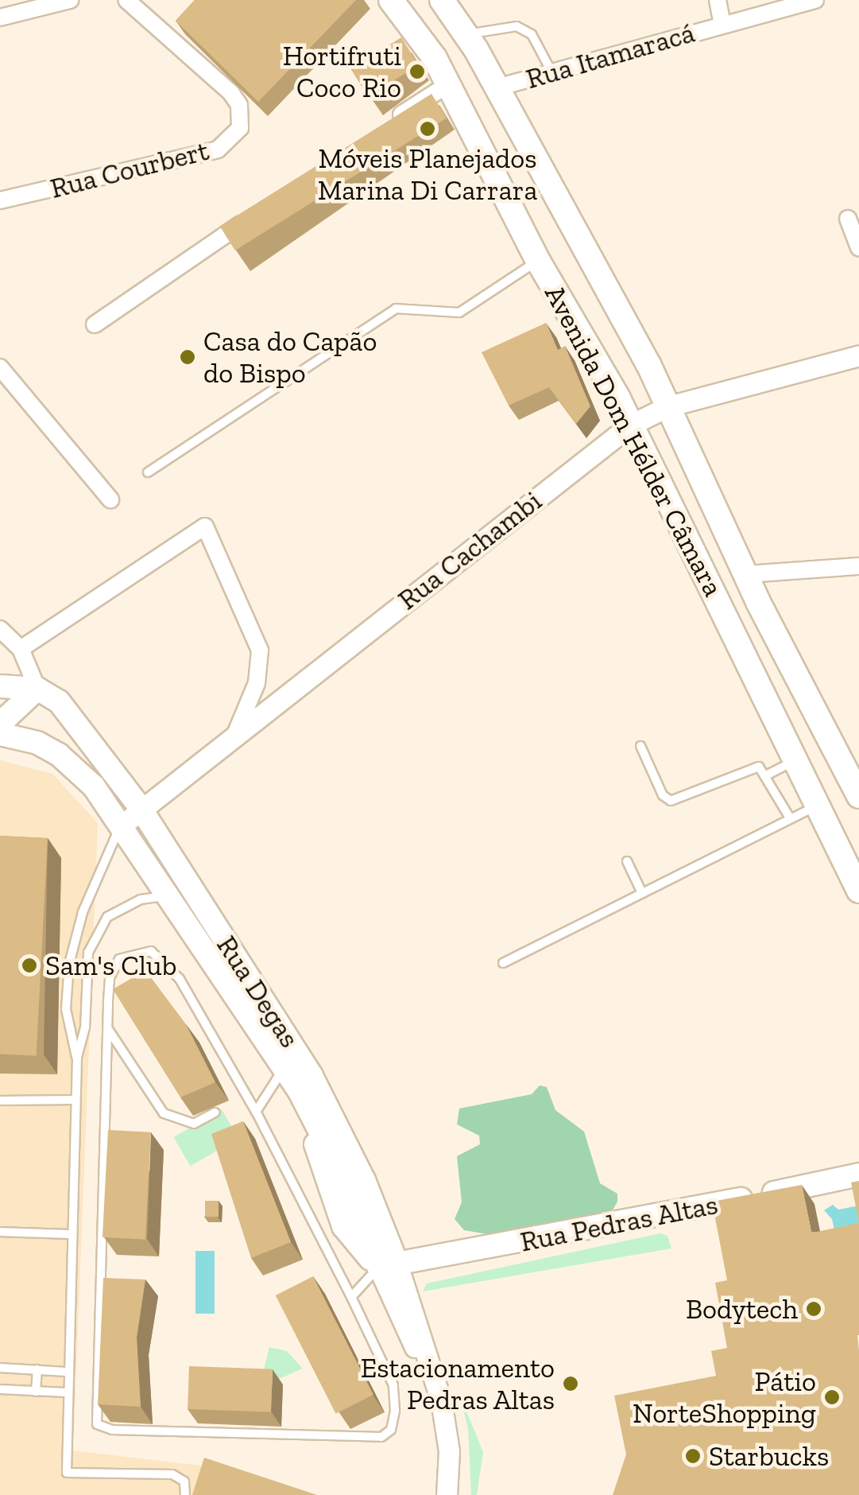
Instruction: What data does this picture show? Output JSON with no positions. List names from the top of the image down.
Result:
{
  "streets": {
    "main road": ["Avenida Dom Hélder Câmara", "Rua Degas", "Rua Pedras Altas"],
    "street": ["Rua Itamaracá", "Rua Courbert", "Rua Cachambi"]
  },
  "crossings": [
    ["Rua Itamaracá", "Avenida Dom Hélder Câmara"],
    ["Avenida Dom Hélder Câmara", "Rua Cachambi"],
    ["Rua Cachambi", "Rua Degas"],
    ["Rua Degas", "Rua Pedras Altas"]
  ],
  "places": [
    "Hortifruti Coco Rio",
    "Móveis Planejados Marina Di Carrara",
    "Casa do Capão do Bispo",
    "Sam's Club",
    "Bodytech",
    "Estacionamento Pedras Altas",
    "Pátio NorteShopping",
    "Starbucks"
  ]
}
